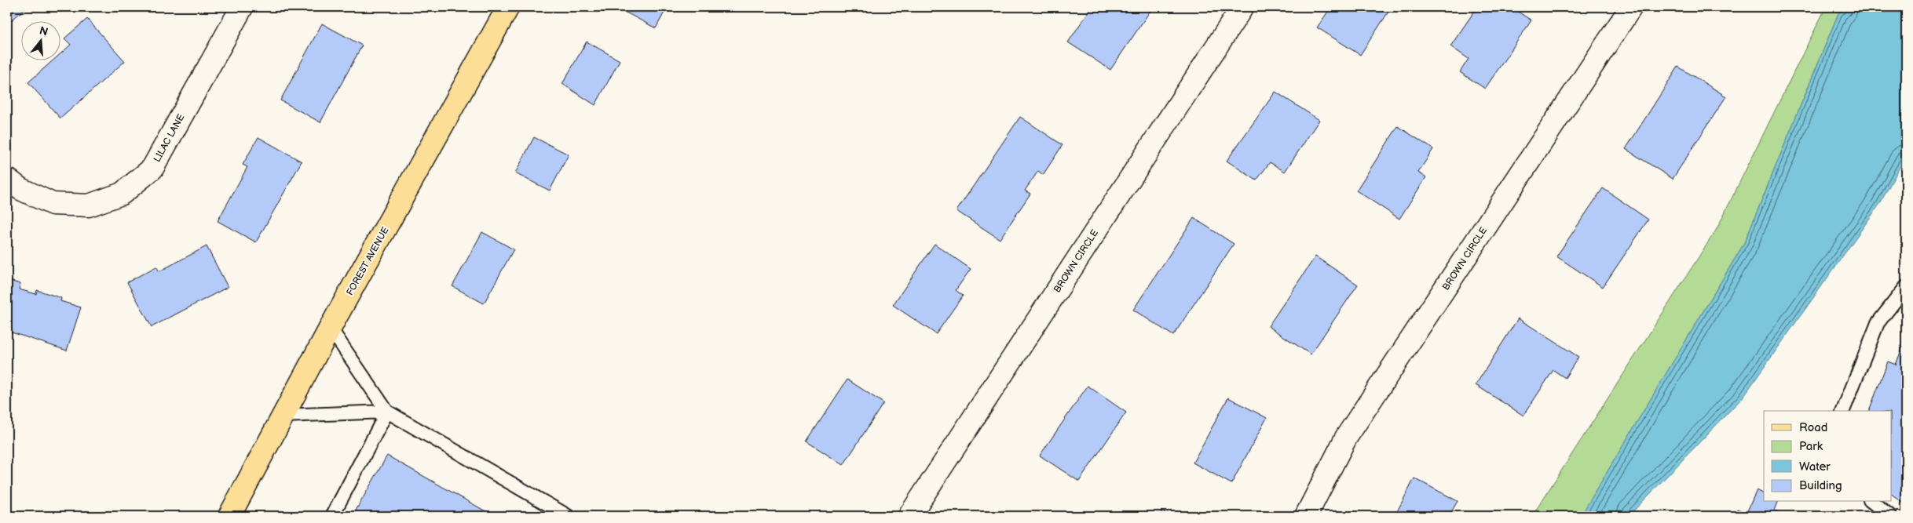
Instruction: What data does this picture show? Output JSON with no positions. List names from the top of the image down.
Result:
{
  "streets": {
    "main road": ["FOREST AVENUE"],
    "street": ["LILAC LANE", "BROWN CIRCLE"]
  },
  "legend": [
    "Road",
    "Park",
    "Water",
    "Building"
  ],
  "north": "top"
}
